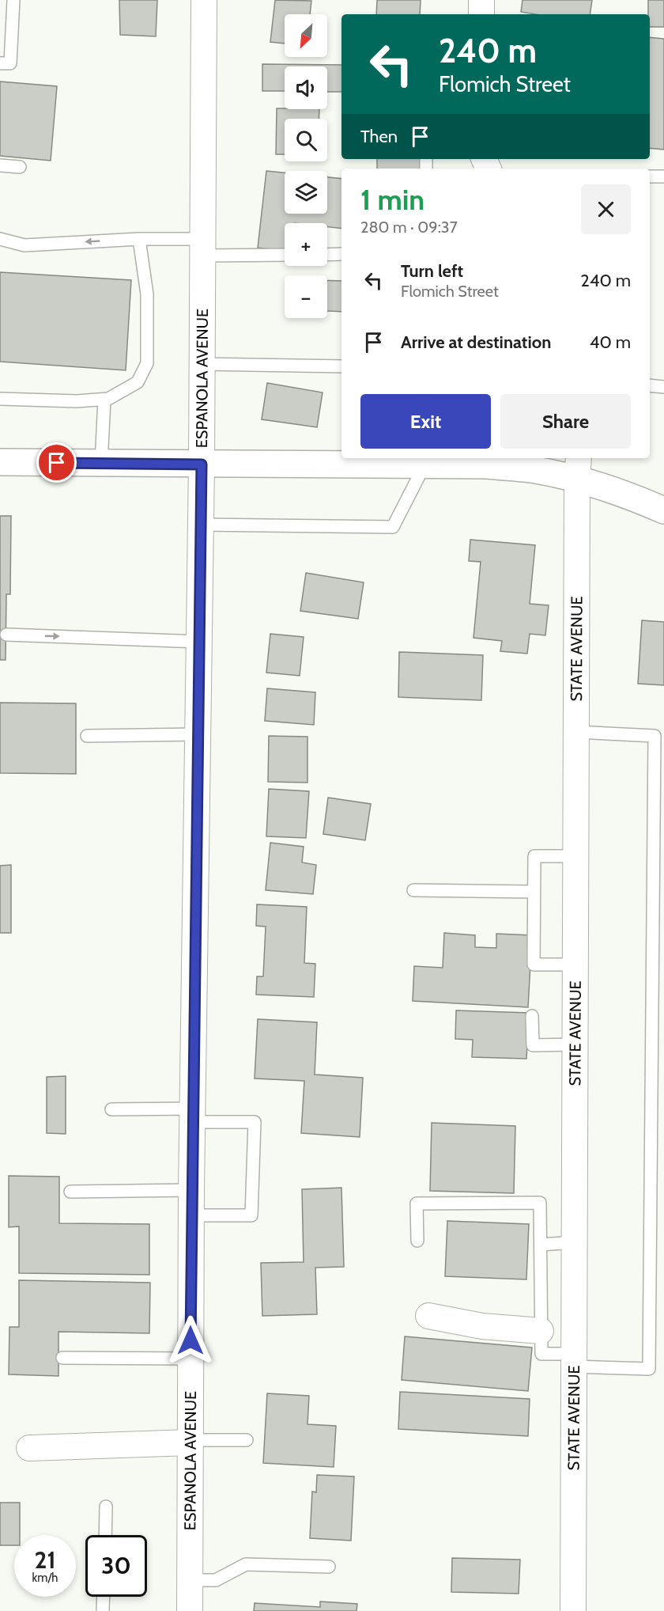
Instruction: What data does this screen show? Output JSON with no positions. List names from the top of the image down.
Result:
{
  "streets": {
    "street": ["ESPANOLA AVENUE", "STATE AVENUE"]
  },
  "north": "bottom left",
  "page": {
    "map_buttons": ["+", "−"],
    "turn": ["240 m", "Flomich Street"],
    "then": "Then",
    "heading": ["1 min", "280 m · 09:37"],
    "list": [
      {
        "name": "Turn left",
        "note": "Flomich Street",
        "value": "240 m"
      },
      {
        "name": "Arrive at destination",
        "value": "40 m"
      }
    ],
    "buttons": ["Exit", "Share"],
    "speed": "21 km/h",
    "limit": "30"
  }
}
